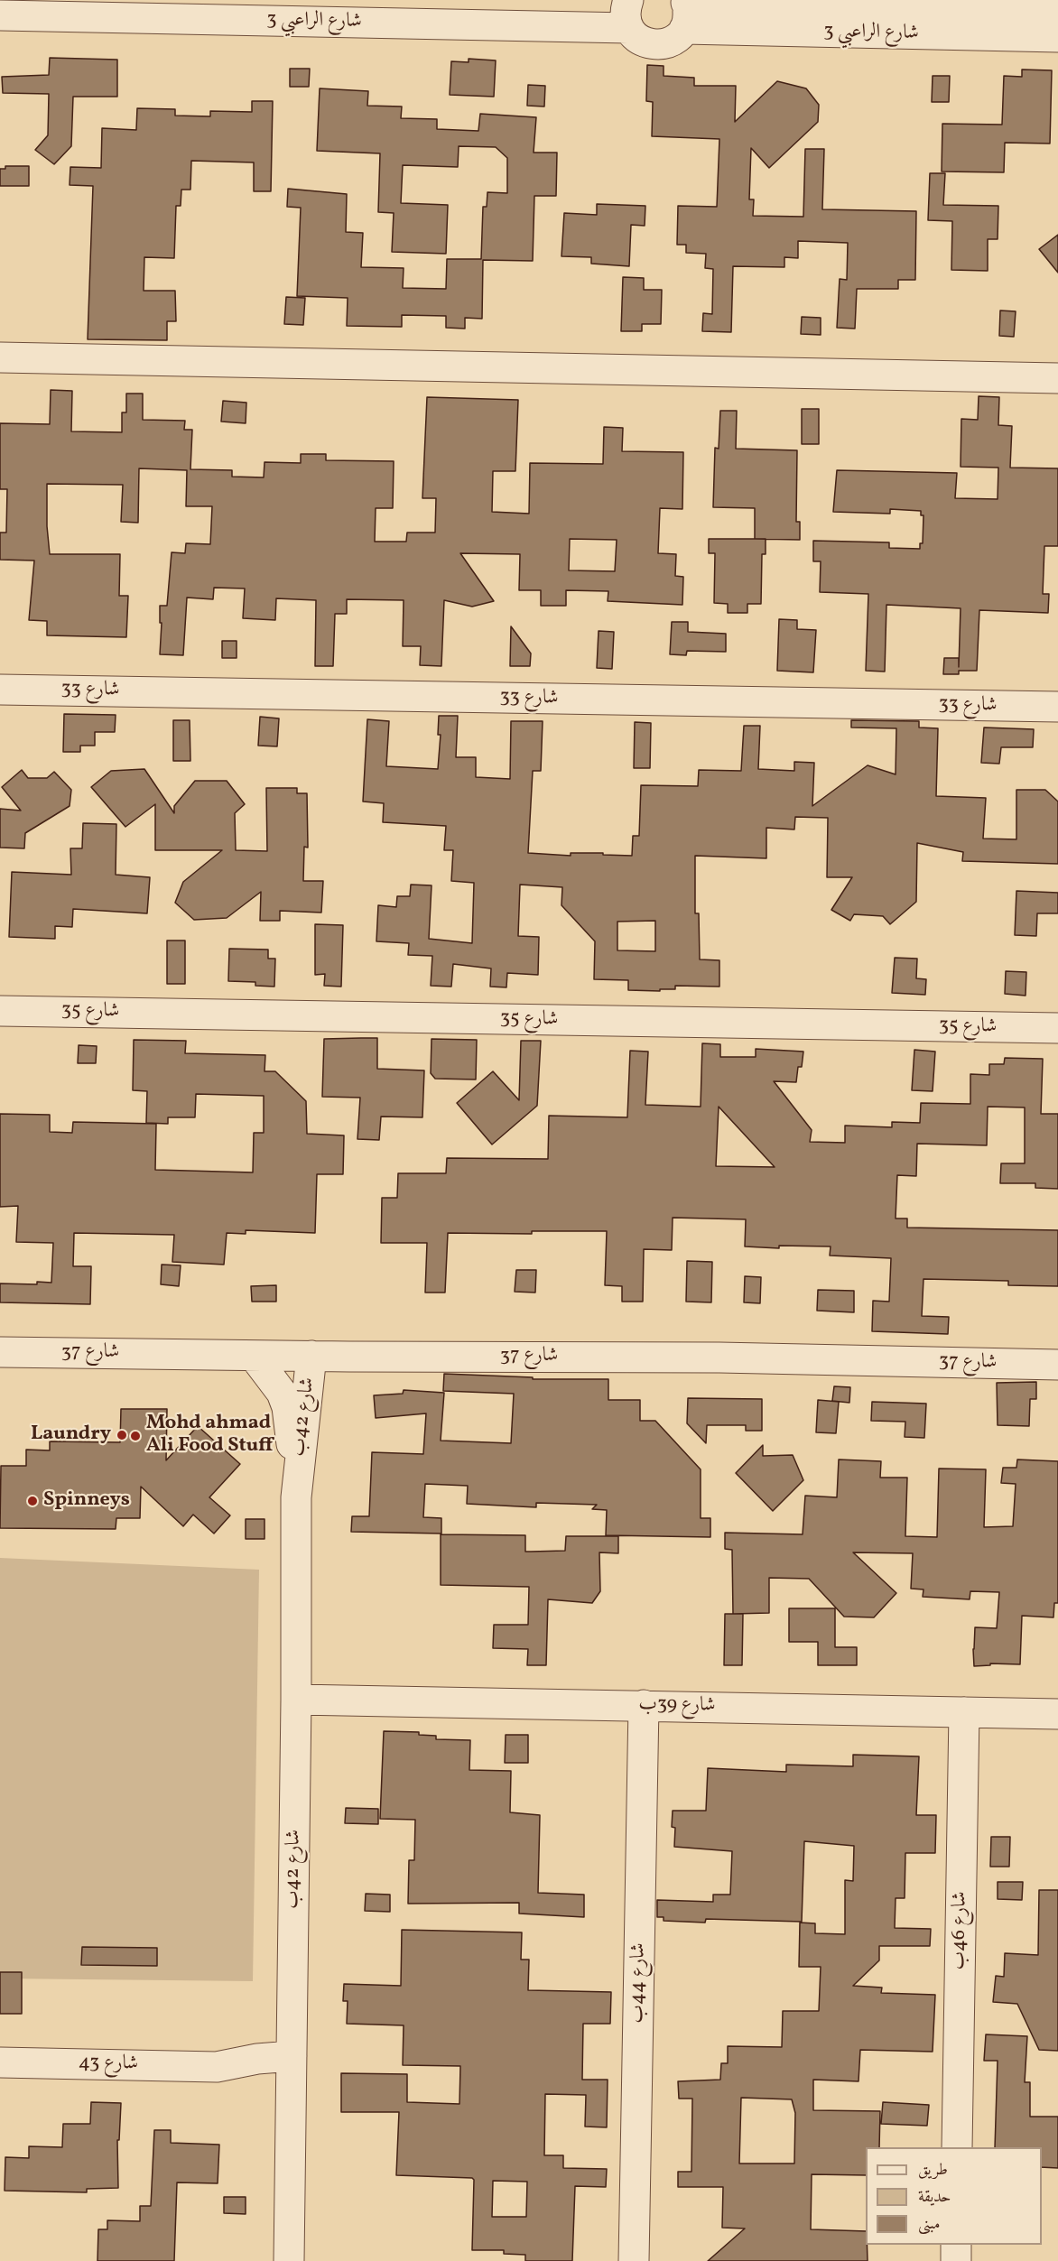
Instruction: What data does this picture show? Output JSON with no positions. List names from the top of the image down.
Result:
{
  "streets": {
    "street": [
      "شارع الراعبي 3",
      "شارع 33",
      "شارع 35",
      "شارع 37",
      "شارع 42ب",
      "شارع 39ب",
      "شارع 46ب",
      "شارع 44ب",
      "شارع 43"
    ]
  },
  "crossings": [
    ["شارع 37", "شارع 42ب"],
    ["شارع 42ب", "شارع 39ب"],
    ["شارع 42ب", "شارع 43"],
    ["شارع 39ب", "شارع 46ب"],
    ["شارع 39ب", "شارع 44ب"]
  ],
  "places": ["Laundry", "Mohd ahmad Ali Food Stuff", "Spinneys"],
  "legend": ["طريق", "حديقة", "مبنى"]
}
